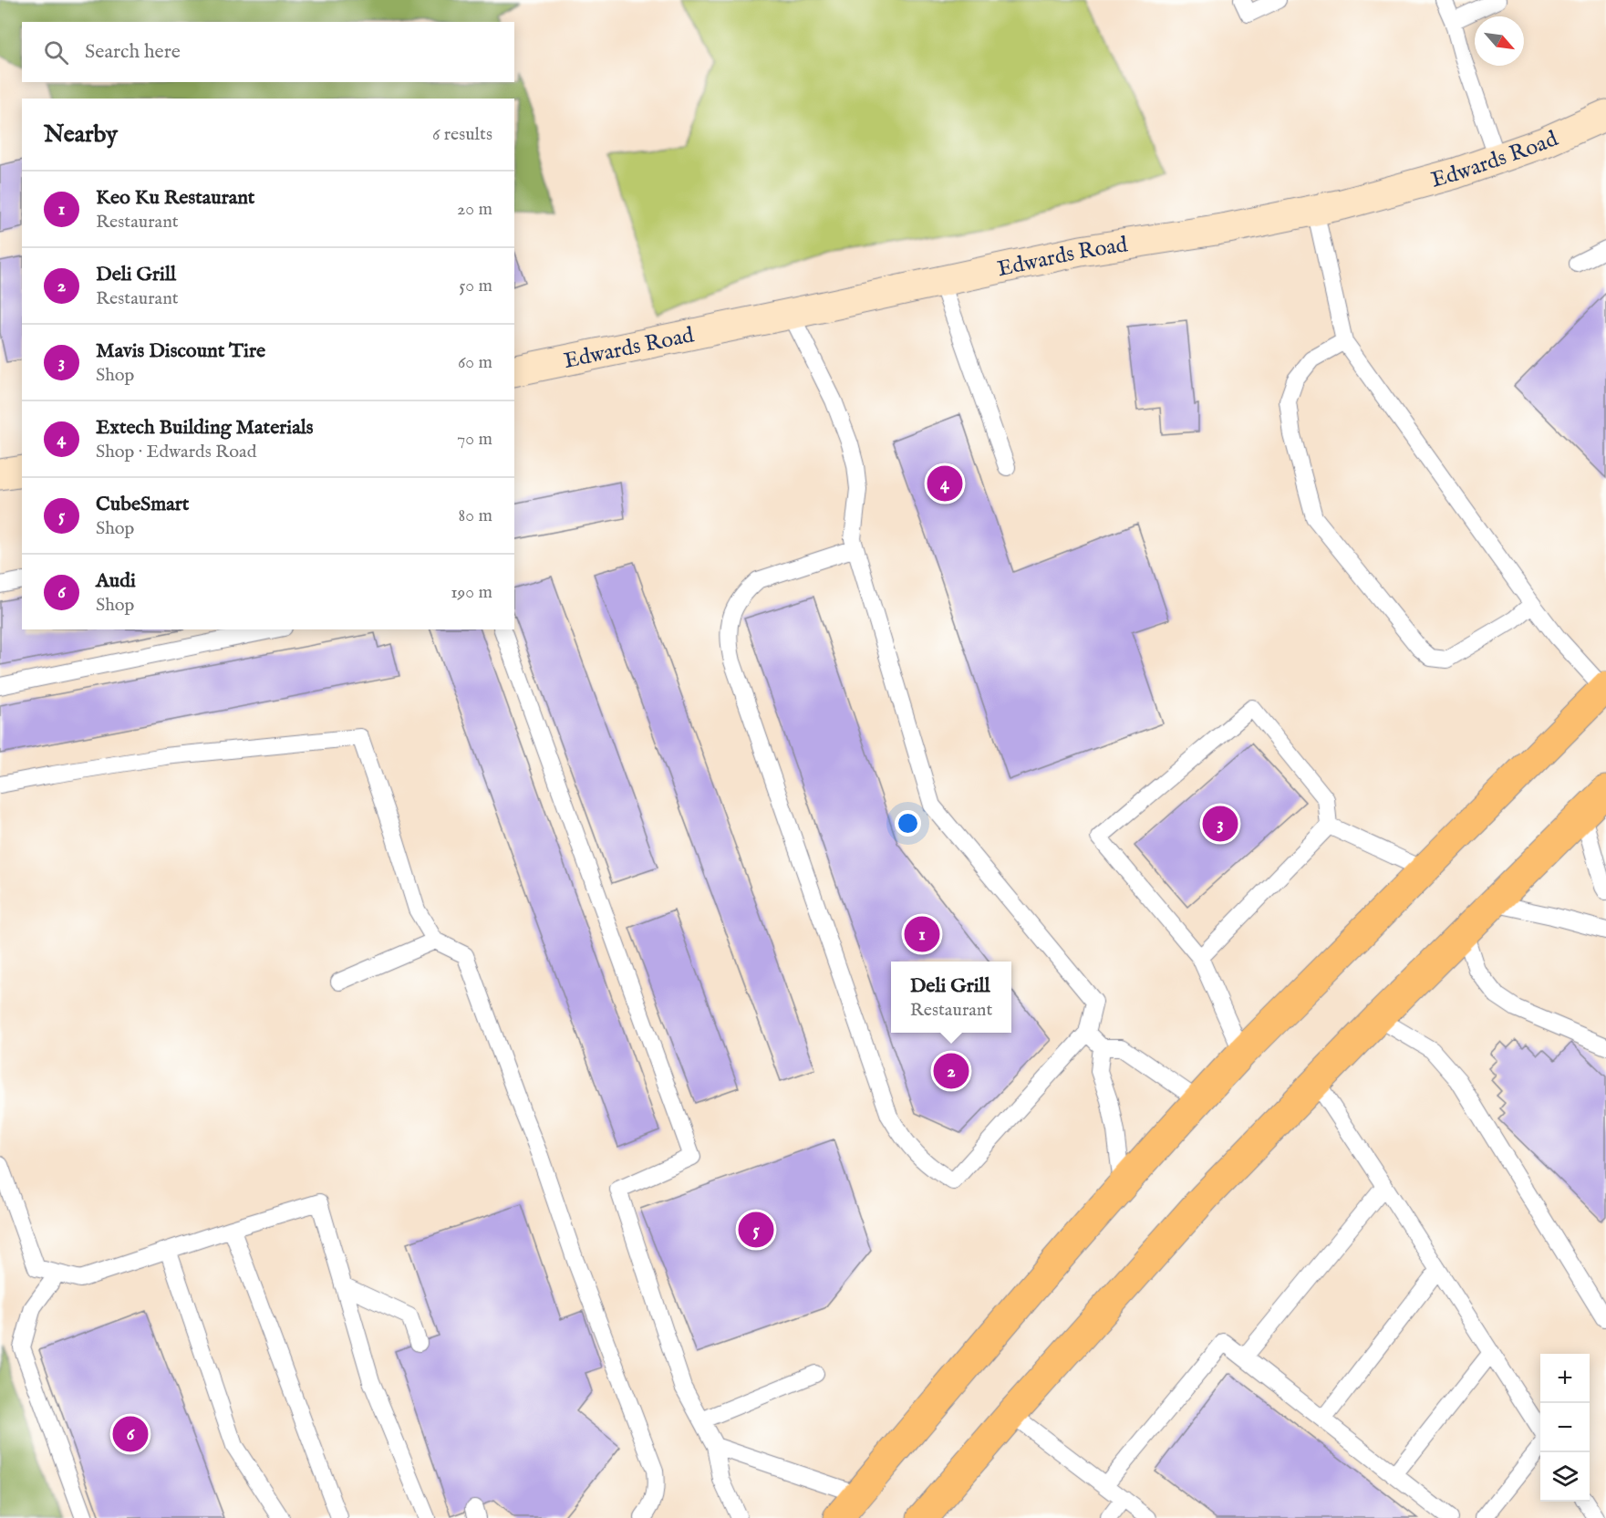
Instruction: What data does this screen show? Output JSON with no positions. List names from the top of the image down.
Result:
{
  "streets": {
    "street": ["Edwards Road"]
  },
  "north": "bottom right",
  "page": {
    "search": "Search here",
    "heading": ["Nearby", "6 results"],
    "list": [
      {
        "mark": "1",
        "name": "Keo Ku Restaurant",
        "note": "Restaurant",
        "value": "20 m"
      },
      {
        "mark": "2",
        "name": "Deli Grill",
        "note": "Restaurant",
        "value": "50 m"
      },
      {
        "mark": "3",
        "name": "Mavis Discount Tire",
        "note": "Shop",
        "value": "60 m"
      },
      {
        "mark": "4",
        "name": "Extech Building Materials",
        "note": "Shop · Edwards Road",
        "value": "70 m"
      },
      {
        "mark": "5",
        "name": "CubeSmart",
        "note": "Shop",
        "value": "80 m"
      },
      {
        "mark": "6",
        "name": "Audi",
        "note": "Shop",
        "value": "190 m"
      }
    ],
    "pins": [
      "4",
      "3",
      "1",
      "2",
      "5",
      "6"
    ],
    "popup": ["Deli Grill", "Restaurant"],
    "map_buttons": ["+", "−"]
  }
}
